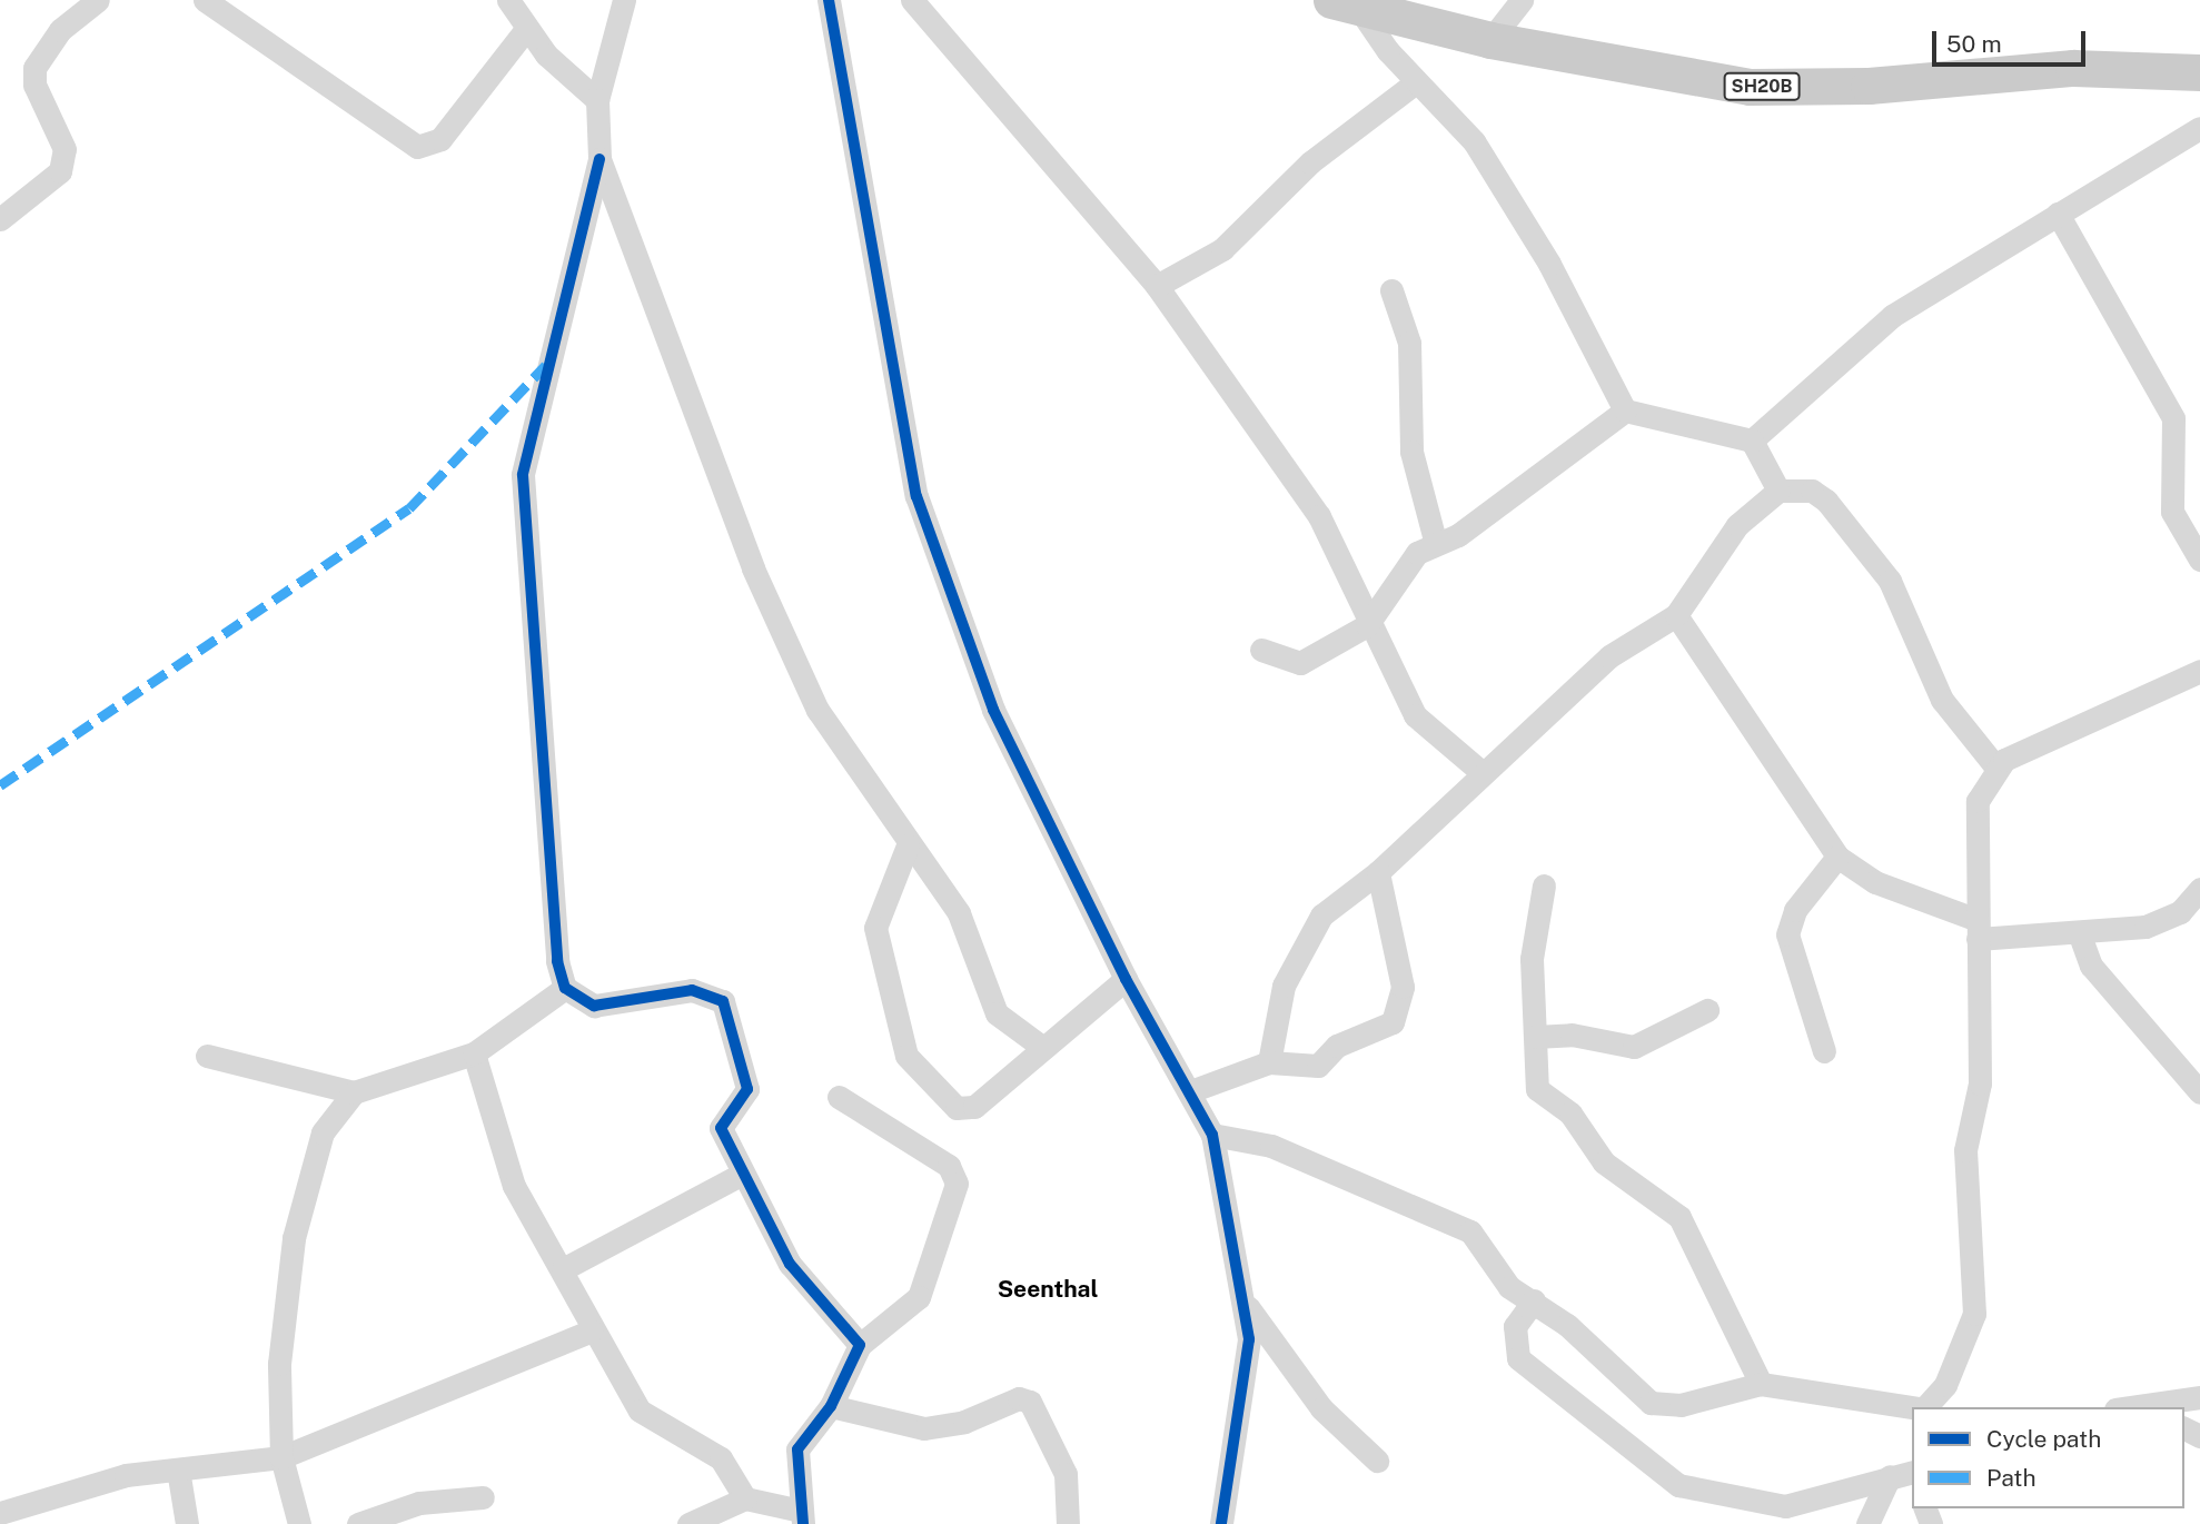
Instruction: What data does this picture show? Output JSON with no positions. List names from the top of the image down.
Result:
{
  "streets": {
    "main road": ["SH20B"]
  },
  "districts": ["Seenthal"],
  "legend": ["Cycle path", "Path"],
  "scale_bar": "50 m"
}
